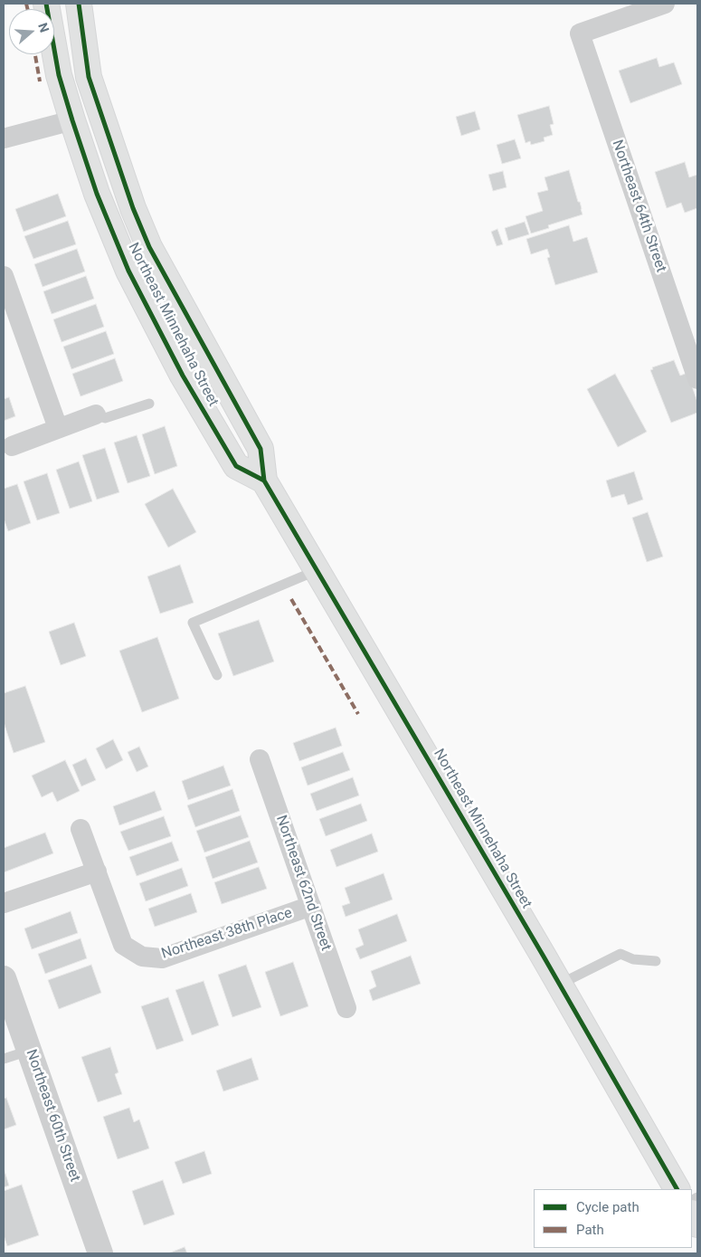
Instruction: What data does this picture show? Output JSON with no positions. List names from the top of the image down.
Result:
{
  "streets": {
    "main road": ["Northeast Minnehaha Street"],
    "street": [
      "Northeast 64th Street",
      "Northeast 62nd Street",
      "Northeast 38th Place",
      "Northeast 60th Street"
    ]
  },
  "crossings": [
    ["Northeast 62nd Street", "Northeast 38th Place"]
  ],
  "legend": ["Cycle path", "Path"],
  "north": "right"
}
